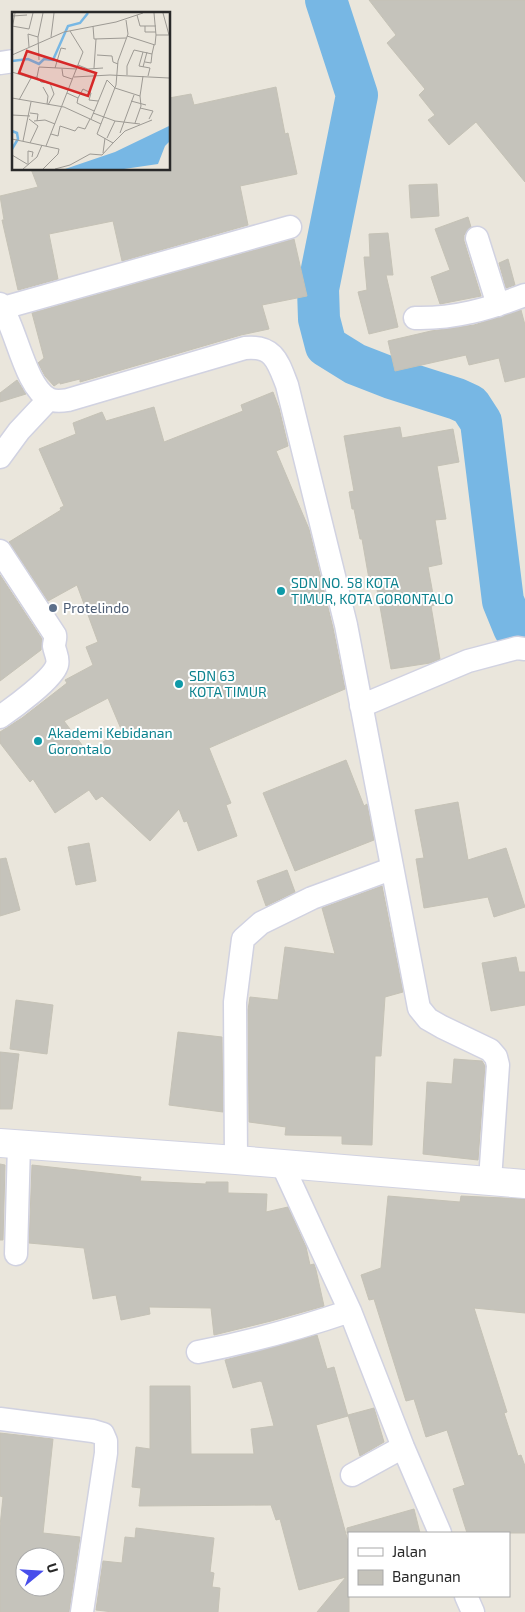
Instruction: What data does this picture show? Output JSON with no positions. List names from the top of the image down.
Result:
{
  "places": [
    "SDN NO. 58 KOTA TIMUR, KOTA GORONTALO",
    "Protelindo",
    "SDN 63 KOTA TIMUR",
    "Akademi Kebidanan Gorontalo"
  ],
  "legend": ["Jalan", "Bangunan"],
  "north": "right"
}
